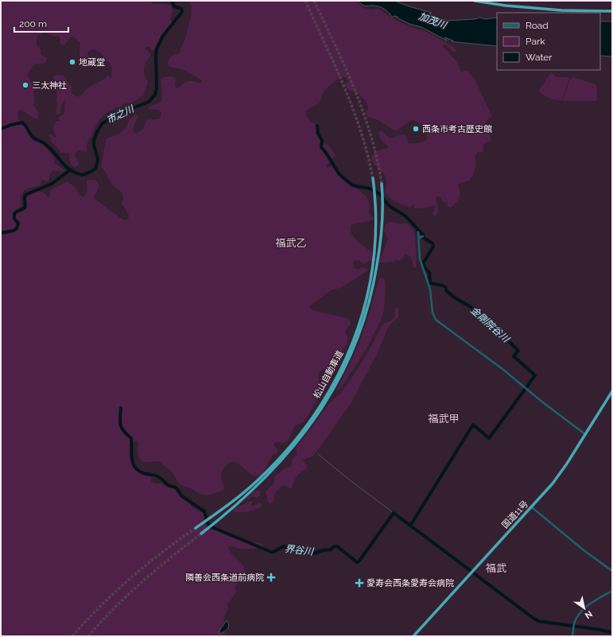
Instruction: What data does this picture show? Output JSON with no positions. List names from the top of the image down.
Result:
{
  "streets": {
    "highway": ["松山自動車道", "国道11号"]
  },
  "districts": ["福武乙", "福武甲", "福武"],
  "water": [
    "加茂川",
    "市之川",
    "金剛院谷川",
    "界谷川"
  ],
  "places": {
    "other": ["地蔵堂", "三太神社", "西条市考古歴史館"],
    "health": ["隣善会西条道前病院", "愛寿会西条愛寿会病院"]
  },
  "legend": ["Road", "Park", "Water"],
  "scale_bar": "200 m",
  "north": "bottom right"
}
